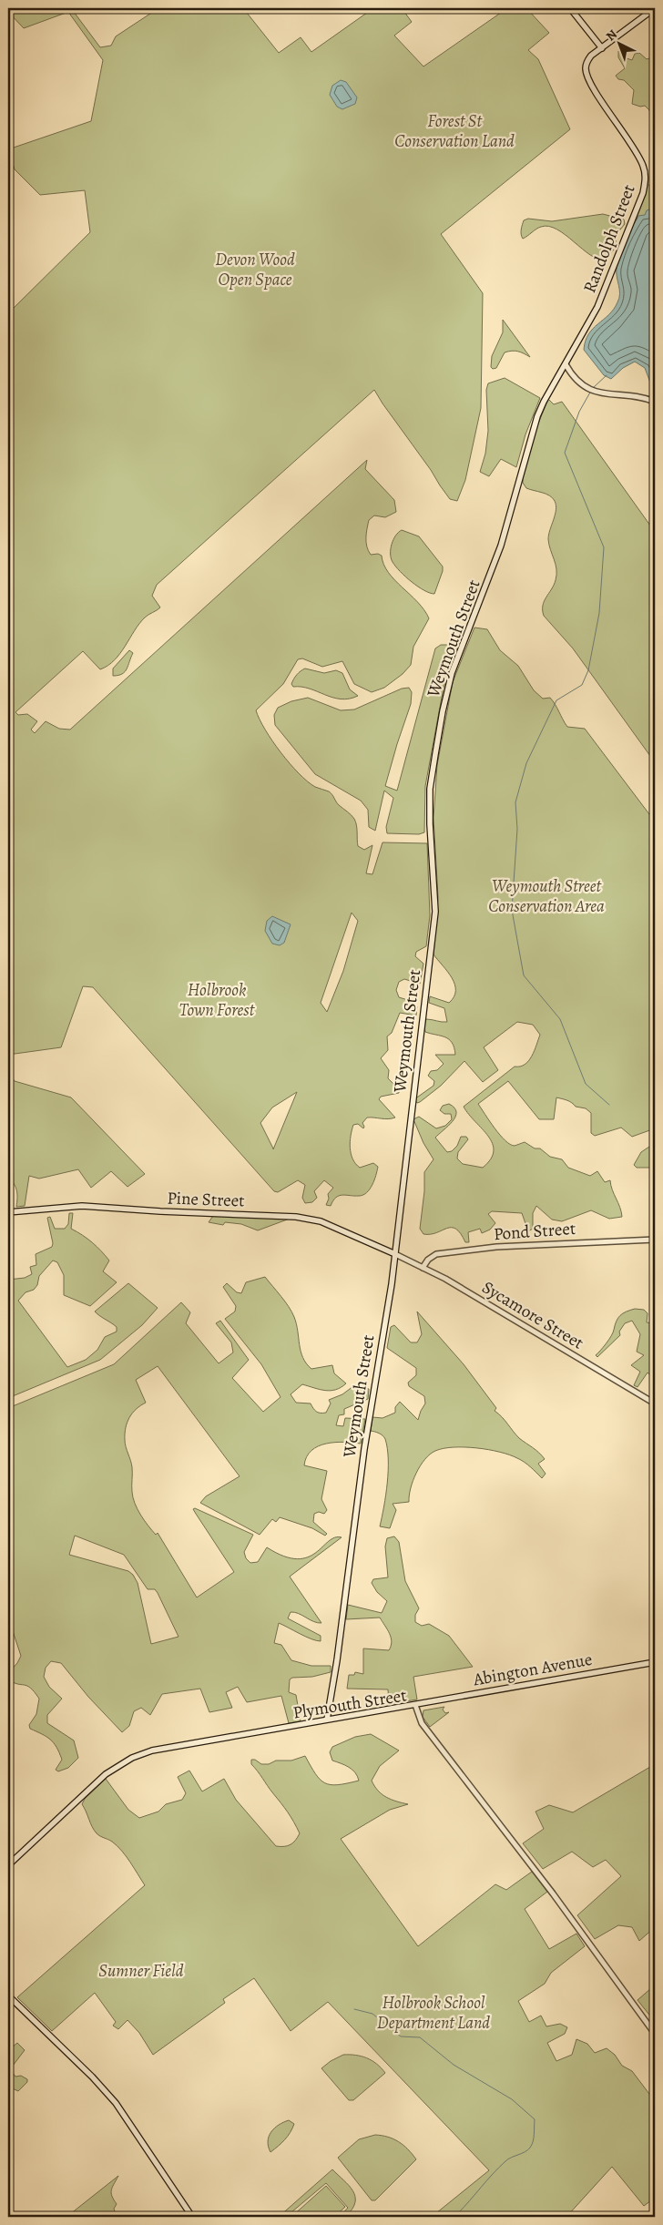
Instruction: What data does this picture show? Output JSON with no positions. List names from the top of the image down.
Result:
{
  "streets": {
    "main road": [
      "Randolph Street",
      "Weymouth Street",
      "Pine Street",
      "Abington Avenue",
      "Plymouth Street"
    ],
    "street": ["Pond Street", "Sycamore Street"]
  },
  "crossings": [
    ["Randolph Street", "Weymouth Street"],
    ["Weymouth Street", "Pine Street"],
    ["Weymouth Street", "Sycamore Street"],
    ["Weymouth Street", "Plymouth Street"],
    ["Pine Street", "Sycamore Street"],
    ["Pond Street", "Sycamore Street"],
    ["Abington Avenue", "Plymouth Street"]
  ],
  "parks": [
    "Forest St Conservation Land",
    "Devon Wood Open Space",
    "Weymouth Street Conservation Area",
    "Holbrook Town Forest",
    "Sumner Field",
    "Holbrook School Department Land"
  ],
  "north": "top left"
}
